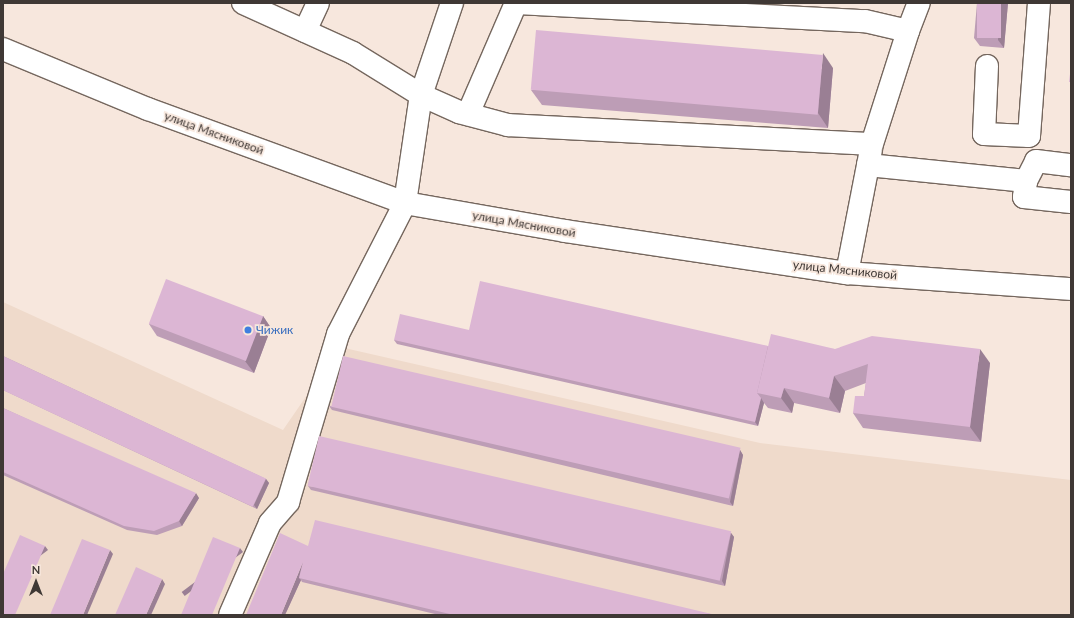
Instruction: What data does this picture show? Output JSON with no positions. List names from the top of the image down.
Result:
{
  "streets": {
    "street": ["улица Мясниковой"]
  },
  "places": ["Чижик"],
  "north": "top"
}
